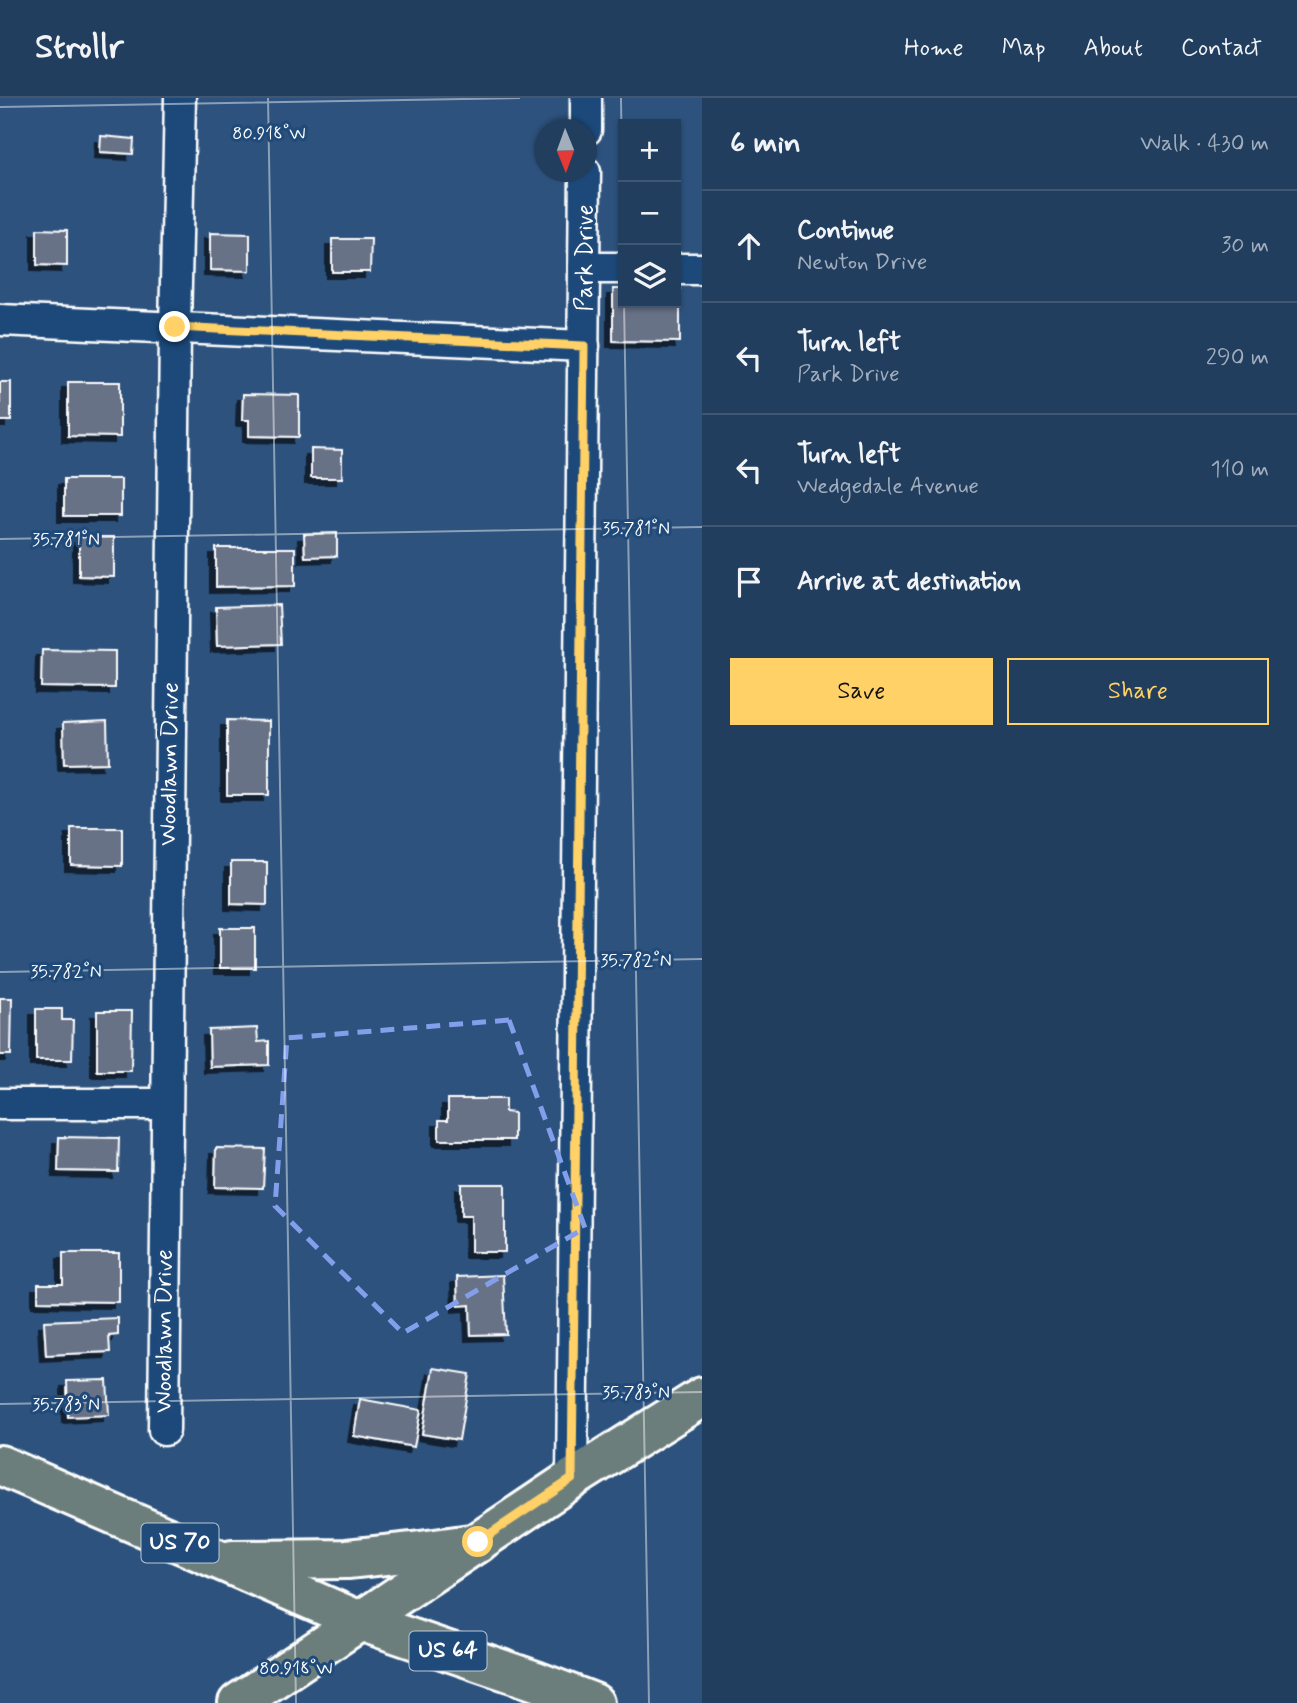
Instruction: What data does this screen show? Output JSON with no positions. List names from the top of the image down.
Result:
{
  "streets": {
    "main road": ["US 70", "US 64"],
    "street": ["Park Drive", "Woodlawn Drive"]
  },
  "crossings": [
    ["US 70", "US 64"]
  ],
  "north": "bottom",
  "page": {
    "header": "Strollr",
    "nav": [
      "Home",
      "Map",
      "About",
      "Contact"
    ],
    "heading": ["6 min", "Walk · 430 m"],
    "map_buttons": ["+", "−"],
    "list": [
      ["Continue", "Newton Drive", "30 m"],
      ["Turn left", "Park Drive", "290 m"],
      ["Turn left", "Wedgedale Avenue", "110 m"],
      "Arrive at destination"
    ],
    "buttons": ["Save", "Share"]
  },
  "coordinates": [
    "80.918°W",
    "35.781°N",
    "35.782°N",
    "35.783°N"
  ]
}
